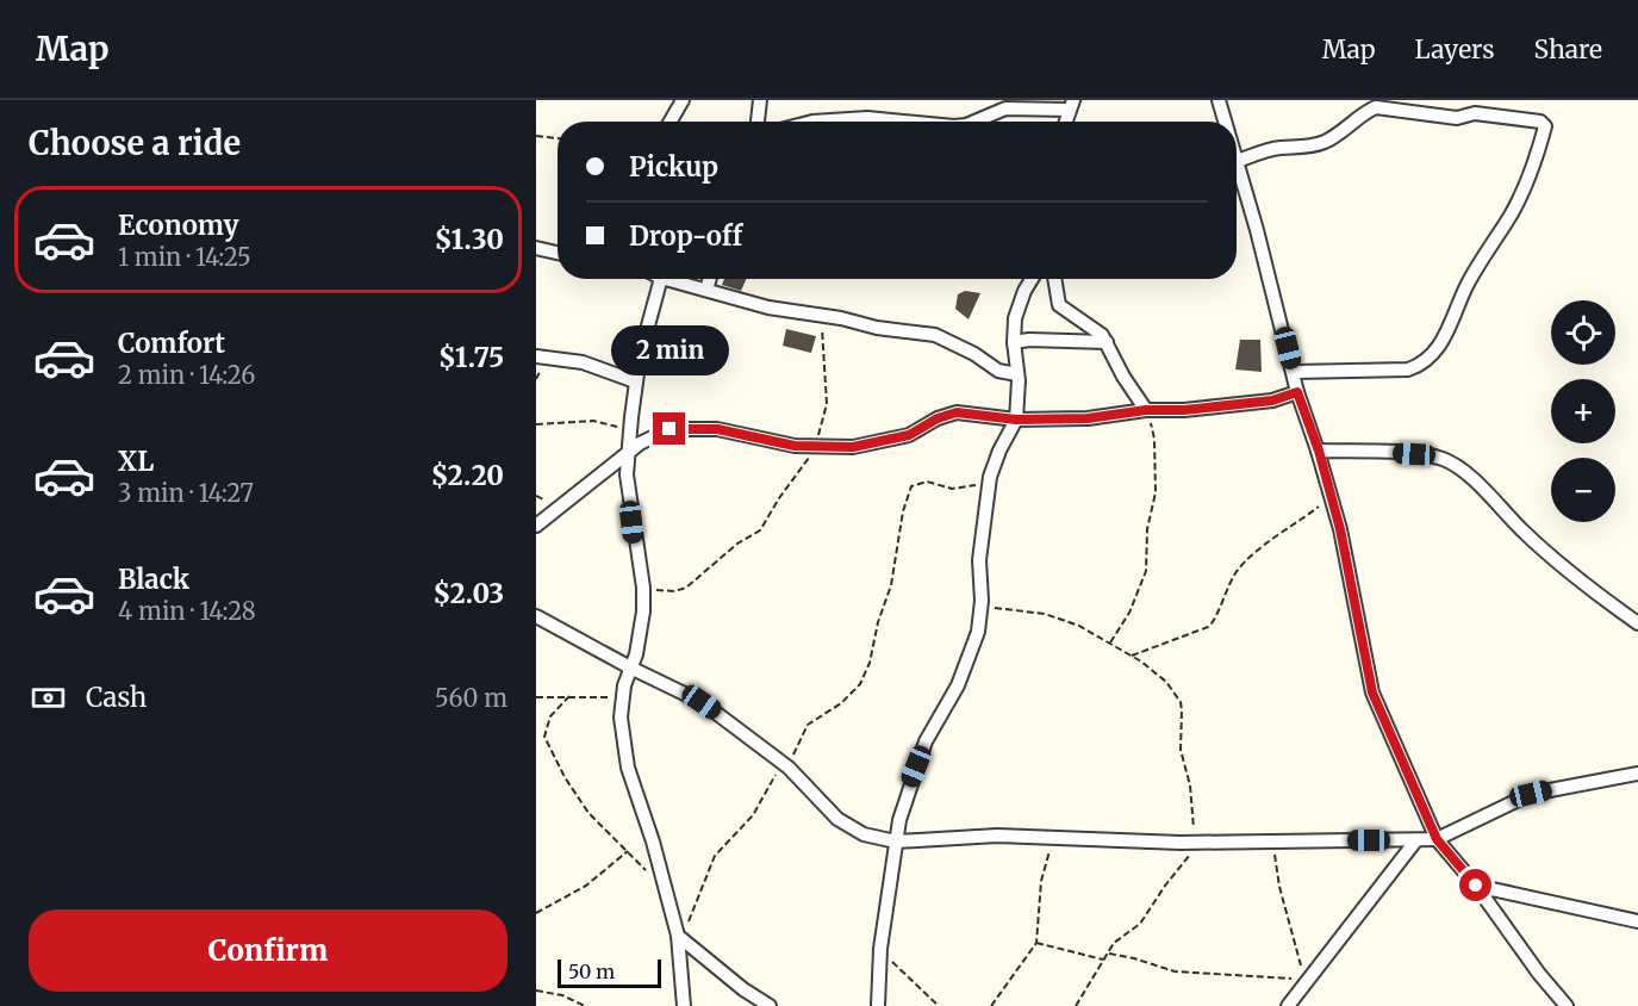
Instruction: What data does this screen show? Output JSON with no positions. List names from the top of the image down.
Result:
{
  "scale_bar": "50 m",
  "page": {
    "header": "Map",
    "nav": ["Map", "Layers", "Share"],
    "heading": "Choose a ride",
    "banner": ["Pickup", "Drop-off"],
    "list": [
      {
        "name": "Economy",
        "note": "1 min · 14:25",
        "value": "$1.30"
      },
      {
        "name": "Comfort",
        "note": "2 min · 14:26",
        "value": "$1.75"
      },
      {
        "name": "XL",
        "note": "3 min · 14:27",
        "value": "$2.20"
      },
      {
        "name": "Black",
        "note": "4 min · 14:28",
        "value": "$2.03"
      }
    ],
    "map_buttons": ["+", "−"],
    "bubble": "2 min",
    "pay": ["Cash", "560 m"],
    "buttons": "Confirm",
    "scale": "50 m"
  }
}
